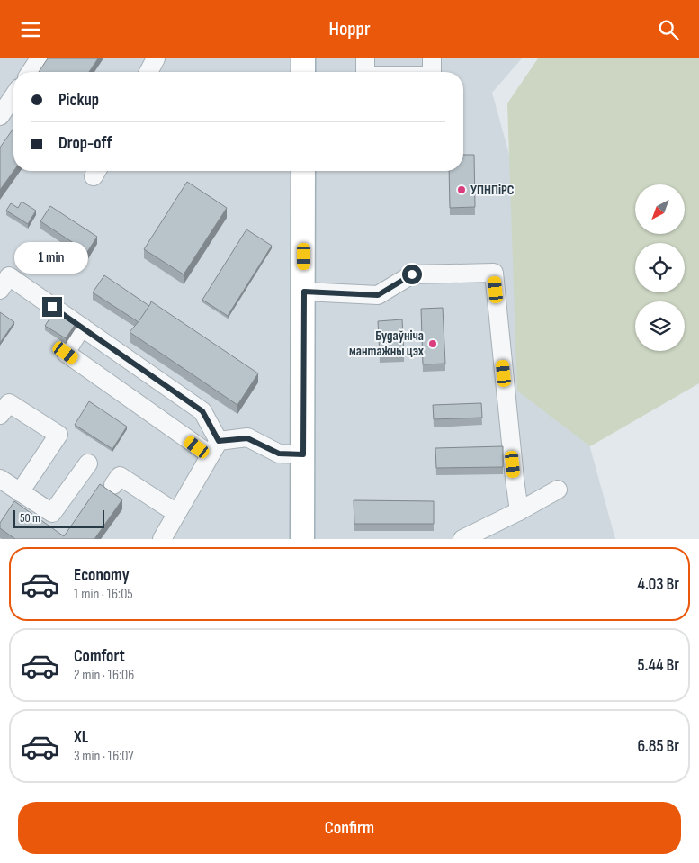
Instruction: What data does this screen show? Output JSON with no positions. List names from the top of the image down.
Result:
{
  "places": ["УПНПіРС", "Будаўніча мантажны цэх"],
  "scale_bar": "50 m",
  "north": "bottom left",
  "page": {
    "header": "Hoppr",
    "banner": ["Pickup", "Drop-off"],
    "bubble": "1 min",
    "scale": "50 m",
    "list": [
      {
        "name": "Economy",
        "note": "1 min · 16:05",
        "value": "4.03 Br"
      },
      {
        "name": "Comfort",
        "note": "2 min · 16:06",
        "value": "5.44 Br"
      },
      {
        "name": "XL",
        "note": "3 min · 16:07",
        "value": "6.85 Br"
      }
    ],
    "buttons": "Confirm"
  }
}
